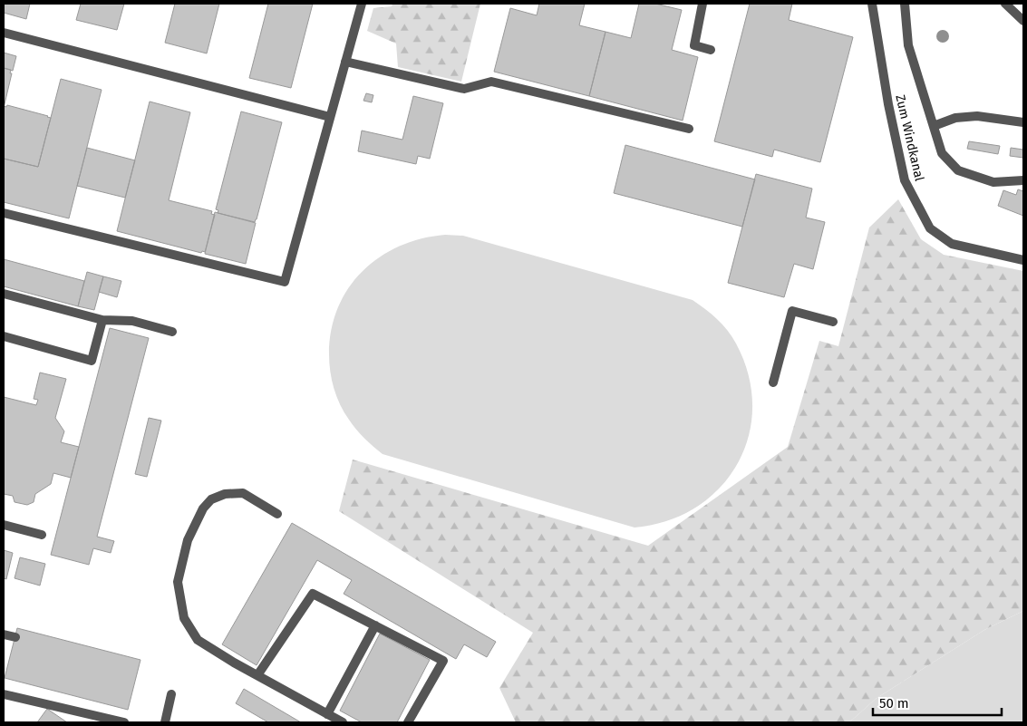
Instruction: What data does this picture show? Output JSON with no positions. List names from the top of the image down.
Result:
{
  "streets": {
    "street": ["Zum Windkanal"]
  },
  "scale_bar": "50 m"
}
